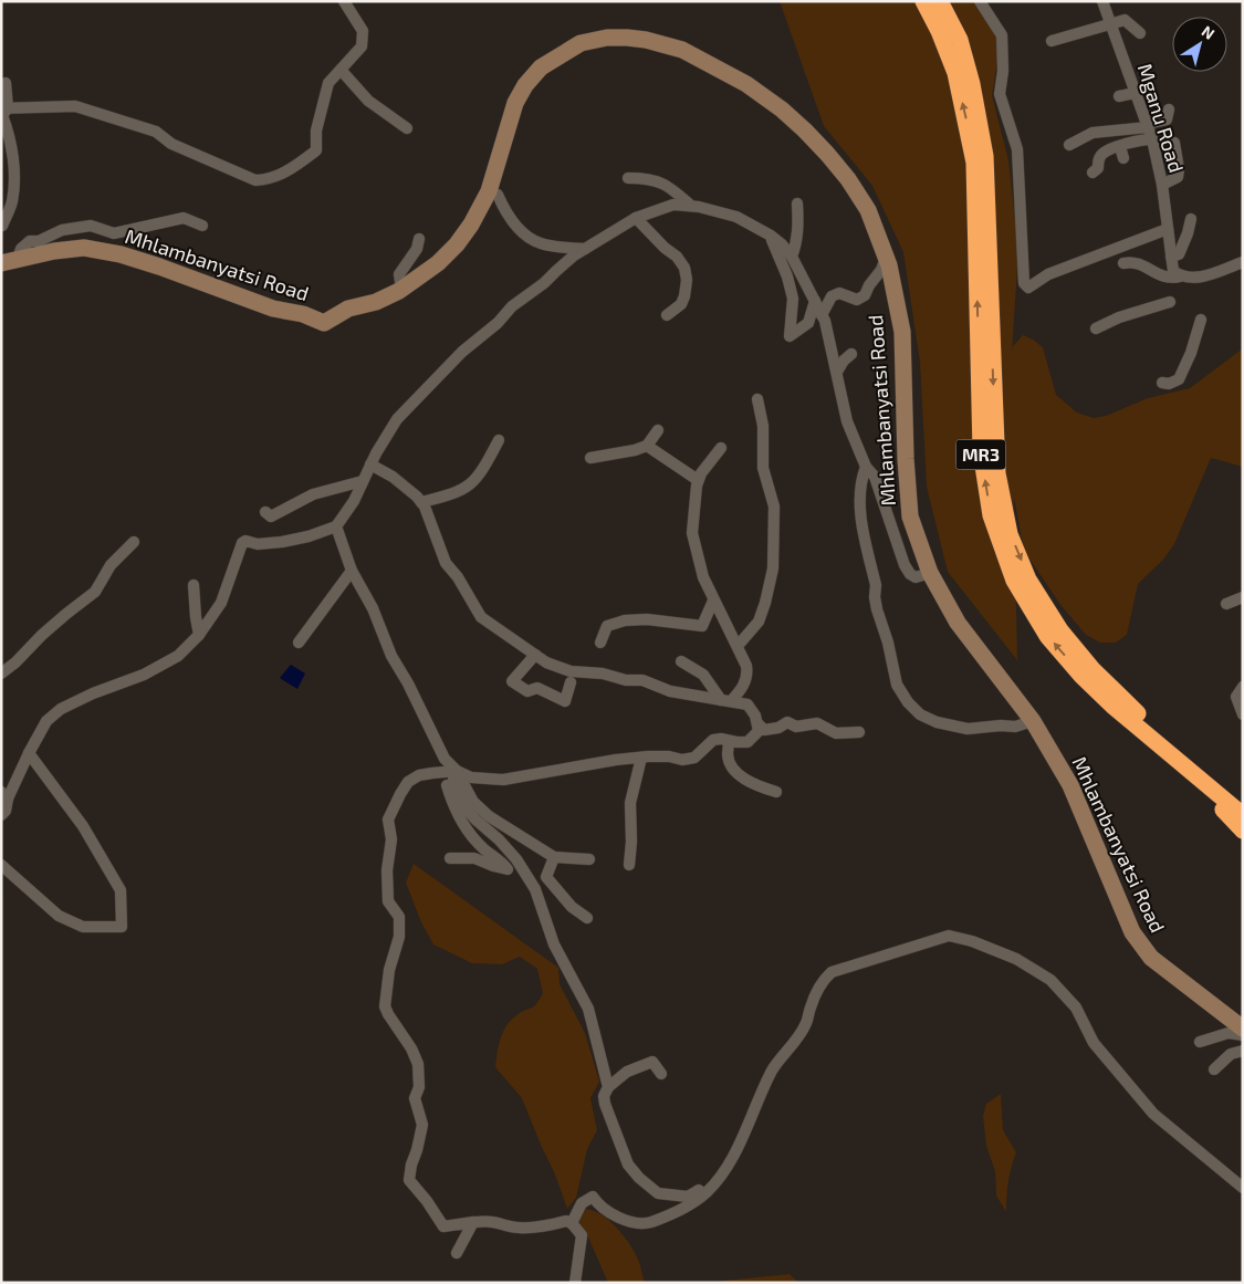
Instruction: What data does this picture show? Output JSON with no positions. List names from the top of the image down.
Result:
{
  "streets": {
    "highway": ["MR3"],
    "main road": ["Mhlambanyatsi Road"],
    "street": ["Mganu Road"]
  },
  "north": "top right"
}
